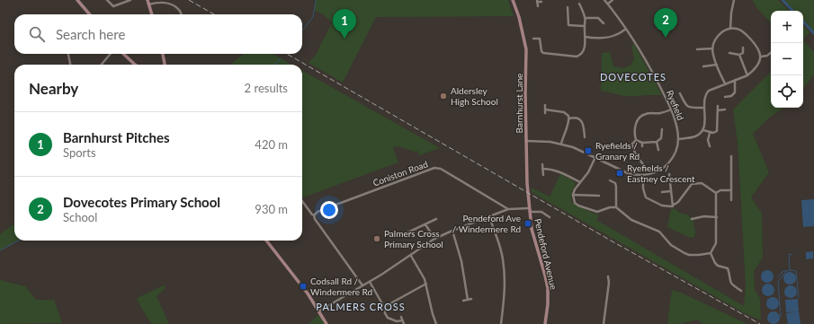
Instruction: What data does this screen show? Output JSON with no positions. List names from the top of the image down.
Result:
{
  "streets": {
    "street": [
      "Barnhurst Lane",
      "Ryefield",
      "Coniston Road",
      "Pendeford Avenue"
    ]
  },
  "crossings": [
    ["Barnhurst Lane", "Ryefield"],
    ["Barnhurst Lane", "Pendeford Avenue"]
  ],
  "districts": ["DOVECOTES", "PALMERS CROSS"],
  "places": {
    "other": ["Aldersley High School", "Palmers Cross Primary School"],
    "transit": [
      "Ryefields / Granary Rd",
      "Ryefields / Eastney Crescent",
      "Pendeford Ave / Windermere Rd",
      "Codsall Rd / Windermere Rd"
    ]
  },
  "page": {
    "pins": ["2", "1"],
    "map_buttons": ["+", "−"],
    "search": "Search here",
    "heading": ["Nearby", "2 results"],
    "list": [
      {
        "mark": "1",
        "name": "Barnhurst Pitches",
        "note": "Sports",
        "value": "420 m"
      },
      {
        "mark": "2",
        "name": "Dovecotes Primary School",
        "note": "School",
        "value": "930 m"
      }
    ]
  }
}
